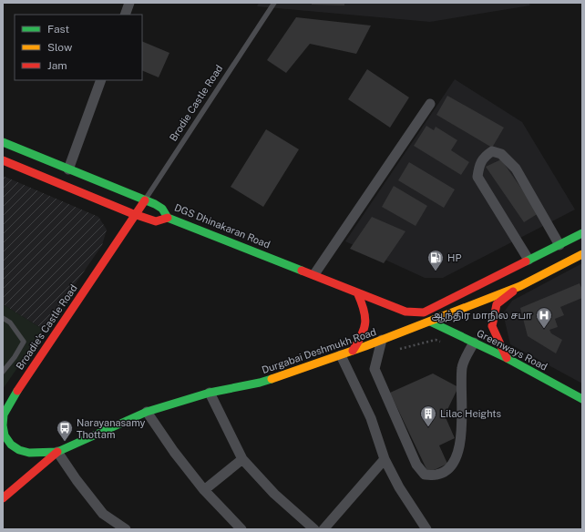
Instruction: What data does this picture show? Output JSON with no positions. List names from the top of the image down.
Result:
{
  "streets": {
    "main road": [
      "Brodie Castle Road",
      "DGS Dhinakaran Road",
      "Broadie's Castle Road",
      "Greenways Road",
      "Durgabai Deshmukh Road"
    ]
  },
  "crossings": [
    ["Brodie Castle Road", "DGS Dhinakaran Road"],
    ["Brodie Castle Road", "Broadie's Castle Road"],
    ["Broadie's Castle Road", "Durgabai Deshmukh Road"],
    ["Greenways Road", "Durgabai Deshmukh Road"]
  ],
  "places": {
    "fuel station": ["HP"],
    "hospital": ["ஆந்திர மாநில சபா"],
    "building": ["Lilac Heights"],
    "bus stop": ["Narayanasamy Thottam"]
  },
  "legend": ["Fast", "Slow", "Jam"]
}
